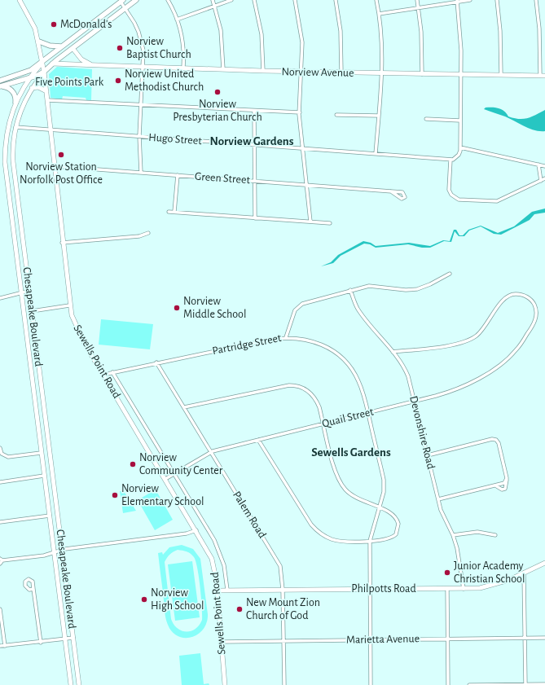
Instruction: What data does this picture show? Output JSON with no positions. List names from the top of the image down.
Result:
{
  "streets": {
    "main road": [
      "Norview Avenue",
      "Chesapeake Boulevard",
      "Sewells Point Road",
      "Philpotts Road"
    ],
    "street": [
      "Hugo Street",
      "Green Street",
      "Partridge Street",
      "Quail Street",
      "Devonshire Road",
      "Palem Road",
      "Marietta Avenue"
    ]
  },
  "crossings": [
    ["Norview Avenue", "Chesapeake Boulevard"],
    ["Hugo Street", "Chesapeake Boulevard"],
    ["Hugo Street", "Sewells Point Road"],
    ["Green Street", "Sewells Point Road"],
    ["Chesapeake Boulevard", "Sewells Point Road"],
    ["Partridge Street", "Sewells Point Road"],
    ["Partridge Street", "Quail Street"],
    ["Partridge Street", "Palem Road"],
    ["Partridge Street", "Philpotts Road"],
    ["Partridge Street", "Marietta Avenue"],
    ["Sewells Point Road", "Quail Street"],
    ["Sewells Point Road", "Philpotts Road"],
    ["Sewells Point Road", "Marietta Avenue"],
    ["Quail Street", "Devonshire Road"],
    ["Quail Street", "Palem Road"],
    ["Devonshire Road", "Philpotts Road"],
    ["Palem Road", "Philpotts Road"],
    ["Palem Road", "Marietta Avenue"]
  ],
  "districts": ["Norview Gardens", "Sewells Gardens"],
  "parks": ["Five Points Park"],
  "places": [
    "McDonald's",
    "Norview Baptist Church",
    "Norview United Methodist Church",
    "Norview Presbyterian Church",
    "Norview Station Norfolk Post Office",
    "Norview Middle School",
    "Norview Community Center",
    "Norview Elementary School",
    "Junior Academy Christian School",
    "Norview High School",
    "New Mount Zion Church of God"
  ]
}
